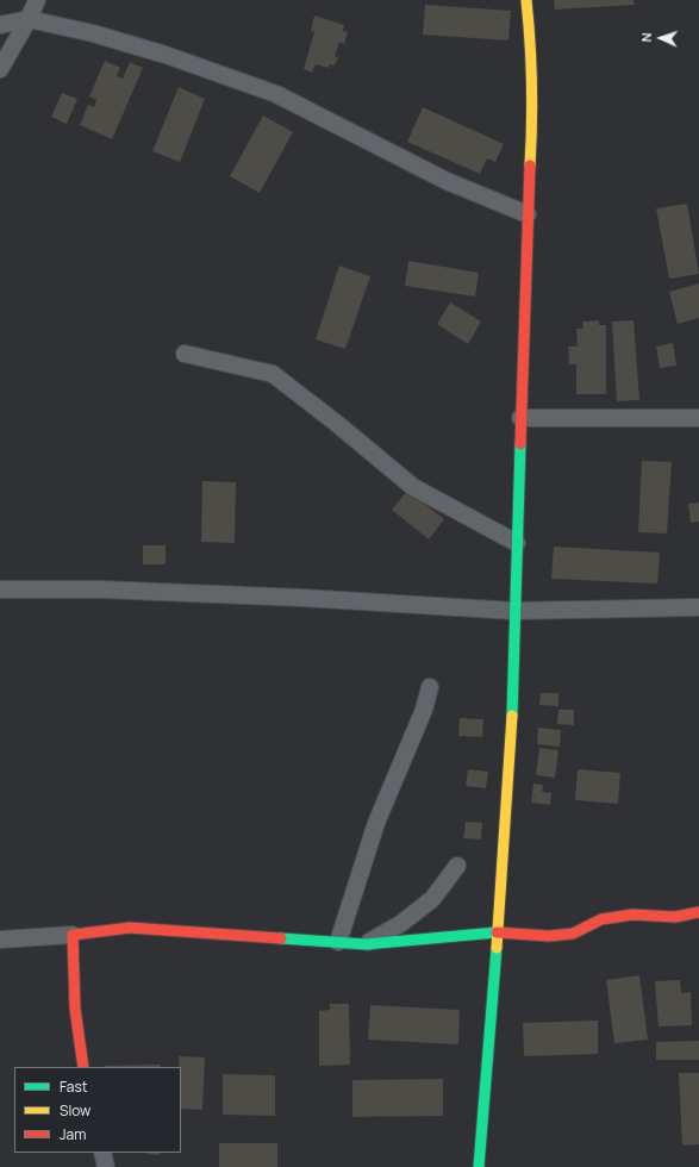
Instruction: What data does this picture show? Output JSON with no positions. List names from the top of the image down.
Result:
{
  "legend": ["Fast", "Slow", "Jam"],
  "north": "left"
}
